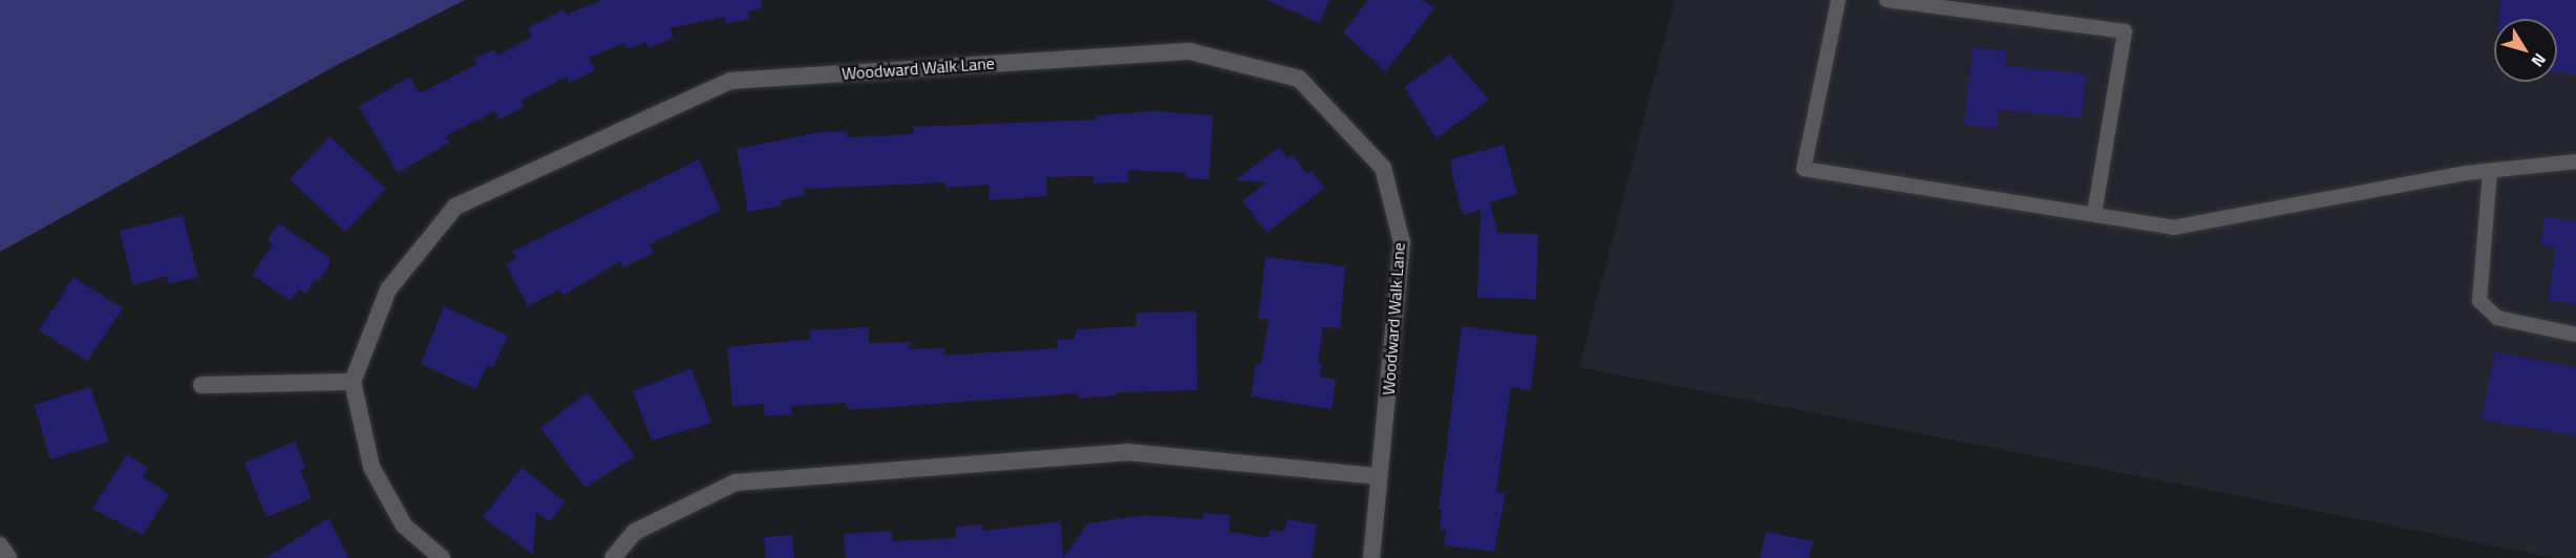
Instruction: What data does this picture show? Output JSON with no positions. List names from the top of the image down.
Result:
{
  "streets": {
    "street": ["Woodward Walk Lane"]
  },
  "north": "bottom right"
}
